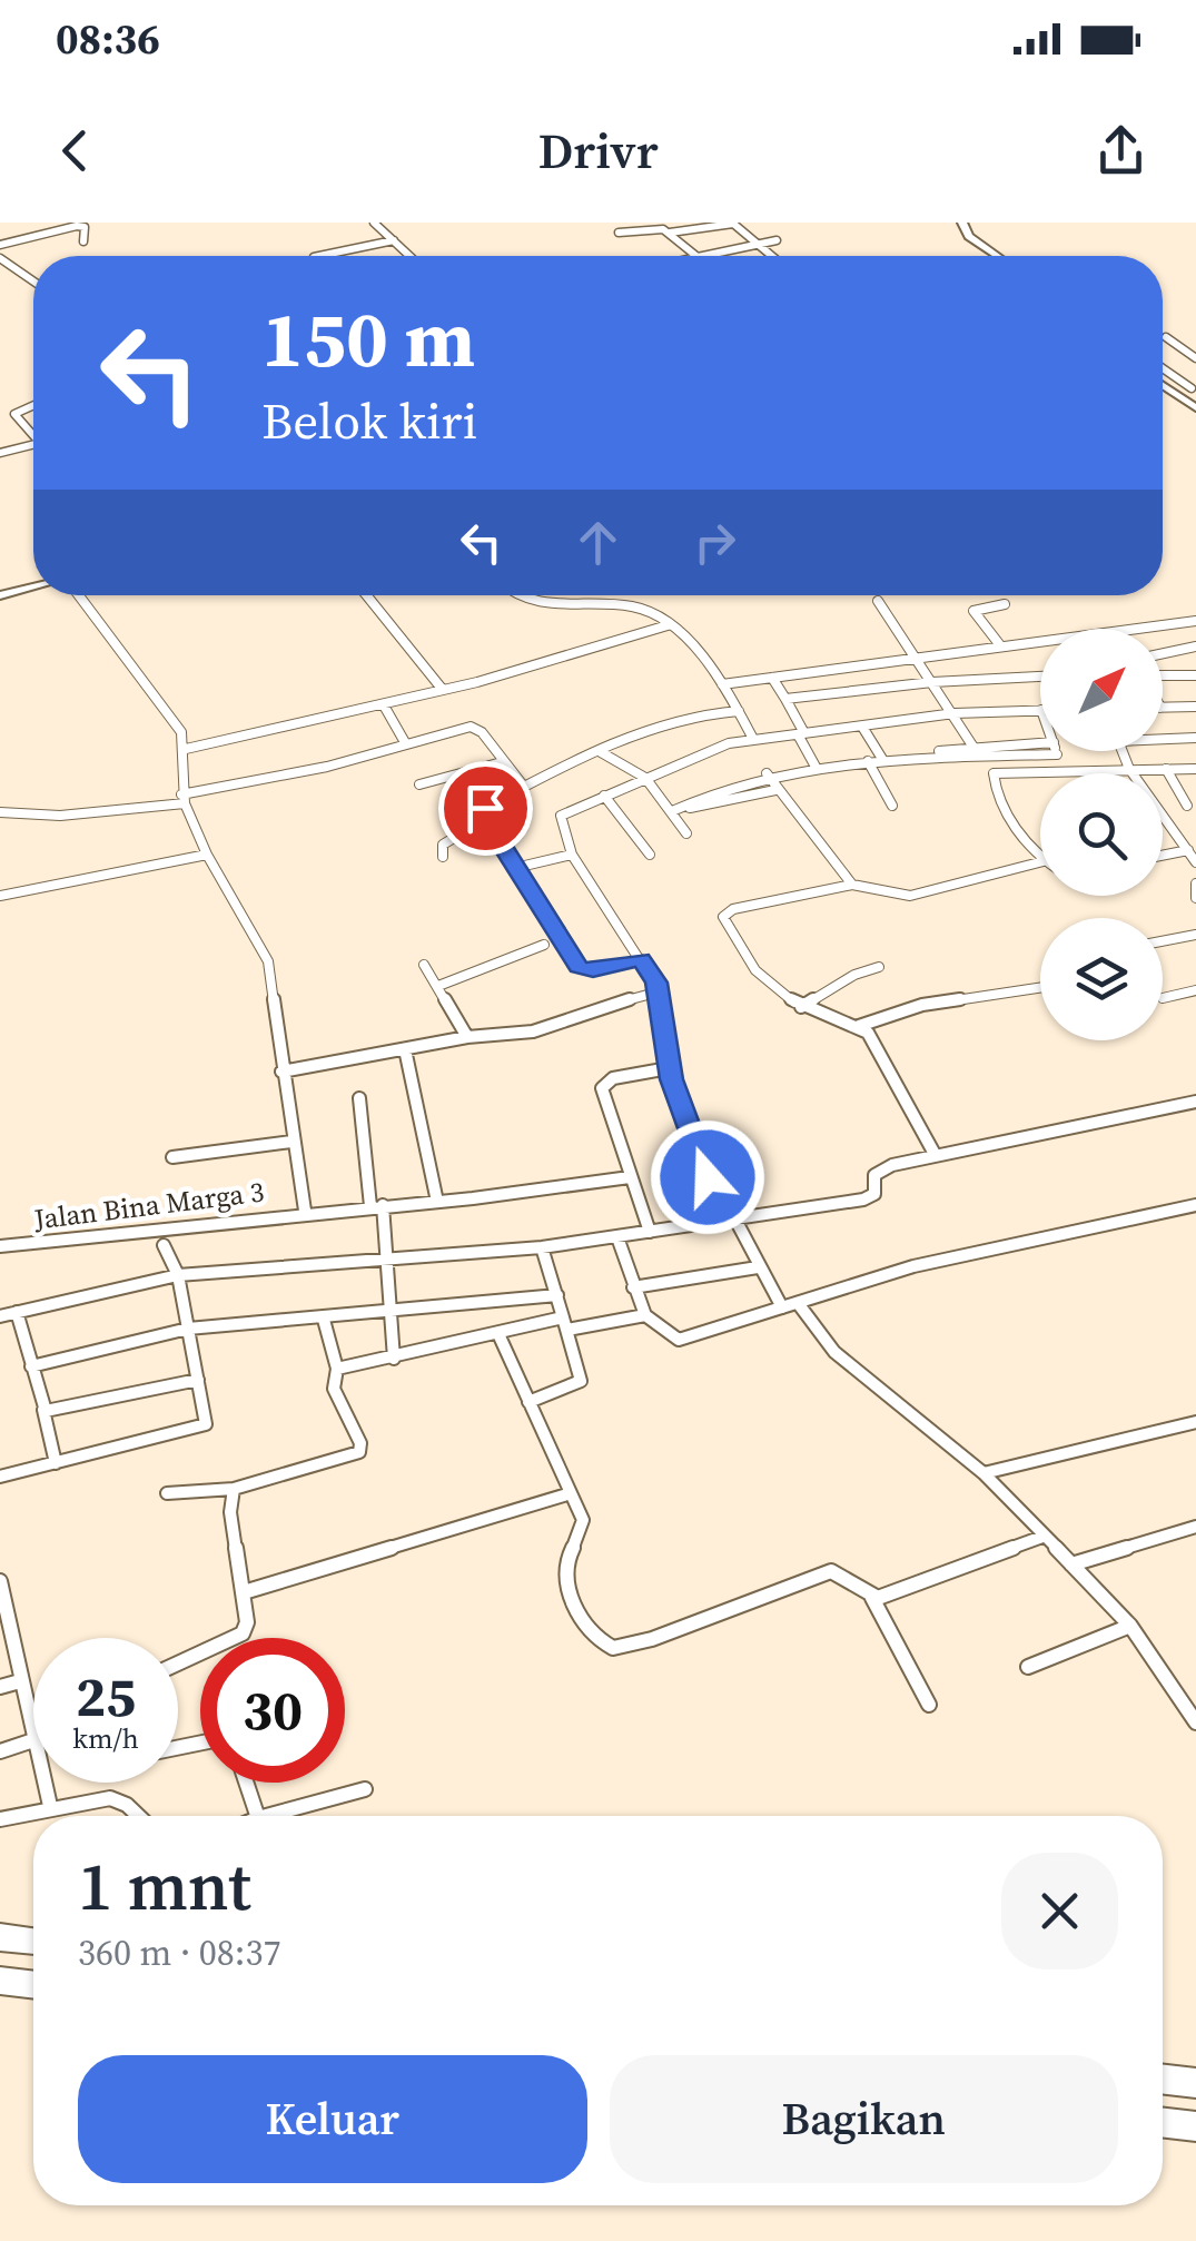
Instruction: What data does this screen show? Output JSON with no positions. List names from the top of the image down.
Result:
{
  "streets": {
    "street": ["Jalan Bina Marga 3"]
  },
  "north": "top right",
  "page": {
    "status": "08:36",
    "header": "Drivr",
    "turn": ["150 m", "Belok kiri"],
    "speed": "25 km/h",
    "limit": "30",
    "heading": ["1 mnt", "360 m · 08:37"],
    "buttons": ["Keluar", "Bagikan"]
  }
}
